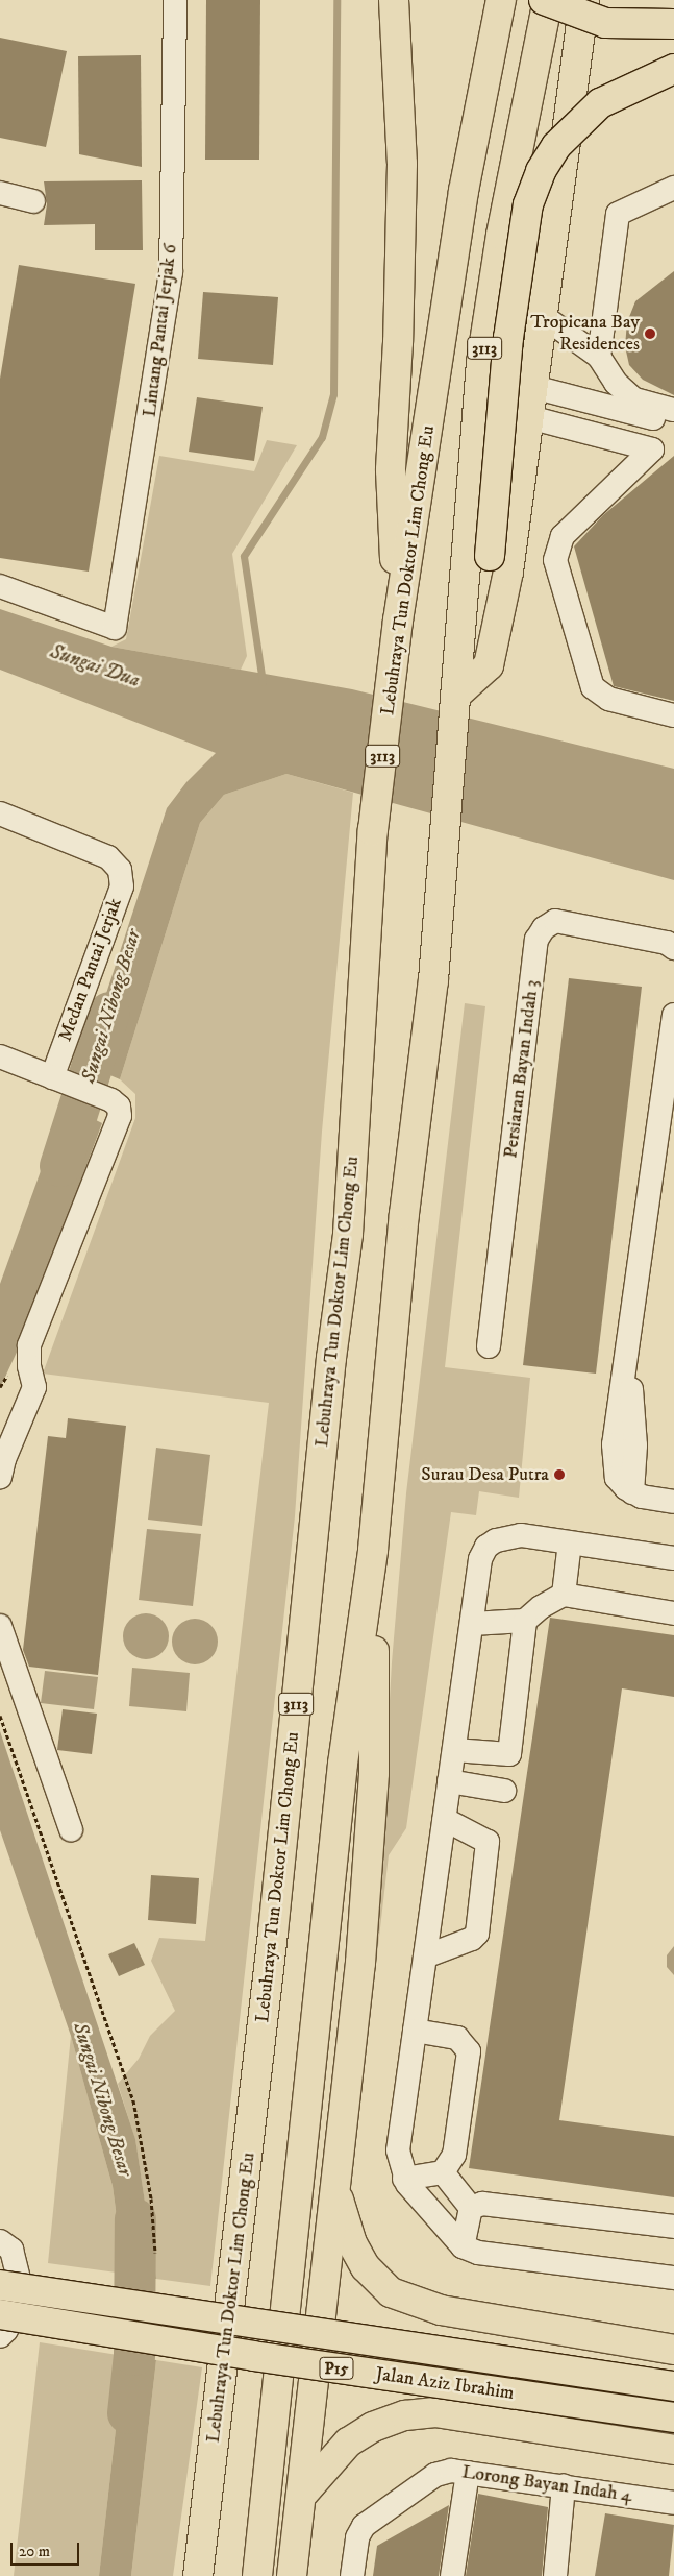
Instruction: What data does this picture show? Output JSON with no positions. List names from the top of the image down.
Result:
{
  "streets": {
    "main road": [
      "3113",
      "Lebuhraya Tun Doktor Lim Chong Eu",
      "P15",
      "Jalan Aziz Ibrahim"
    ],
    "street": [
      "Lintang Pantai Jerjak 6",
      "Medan Pantai Jerjak",
      "Persiaran Bayan Indah 3",
      "Lorong Bayan Indah 4"
    ]
  },
  "water": ["Sungai Dua", "Sungai Nibong Besar"],
  "places": ["Tropicana Bay Residences", "Surau Desa Putra"],
  "scale_bar": "20 m"
}
